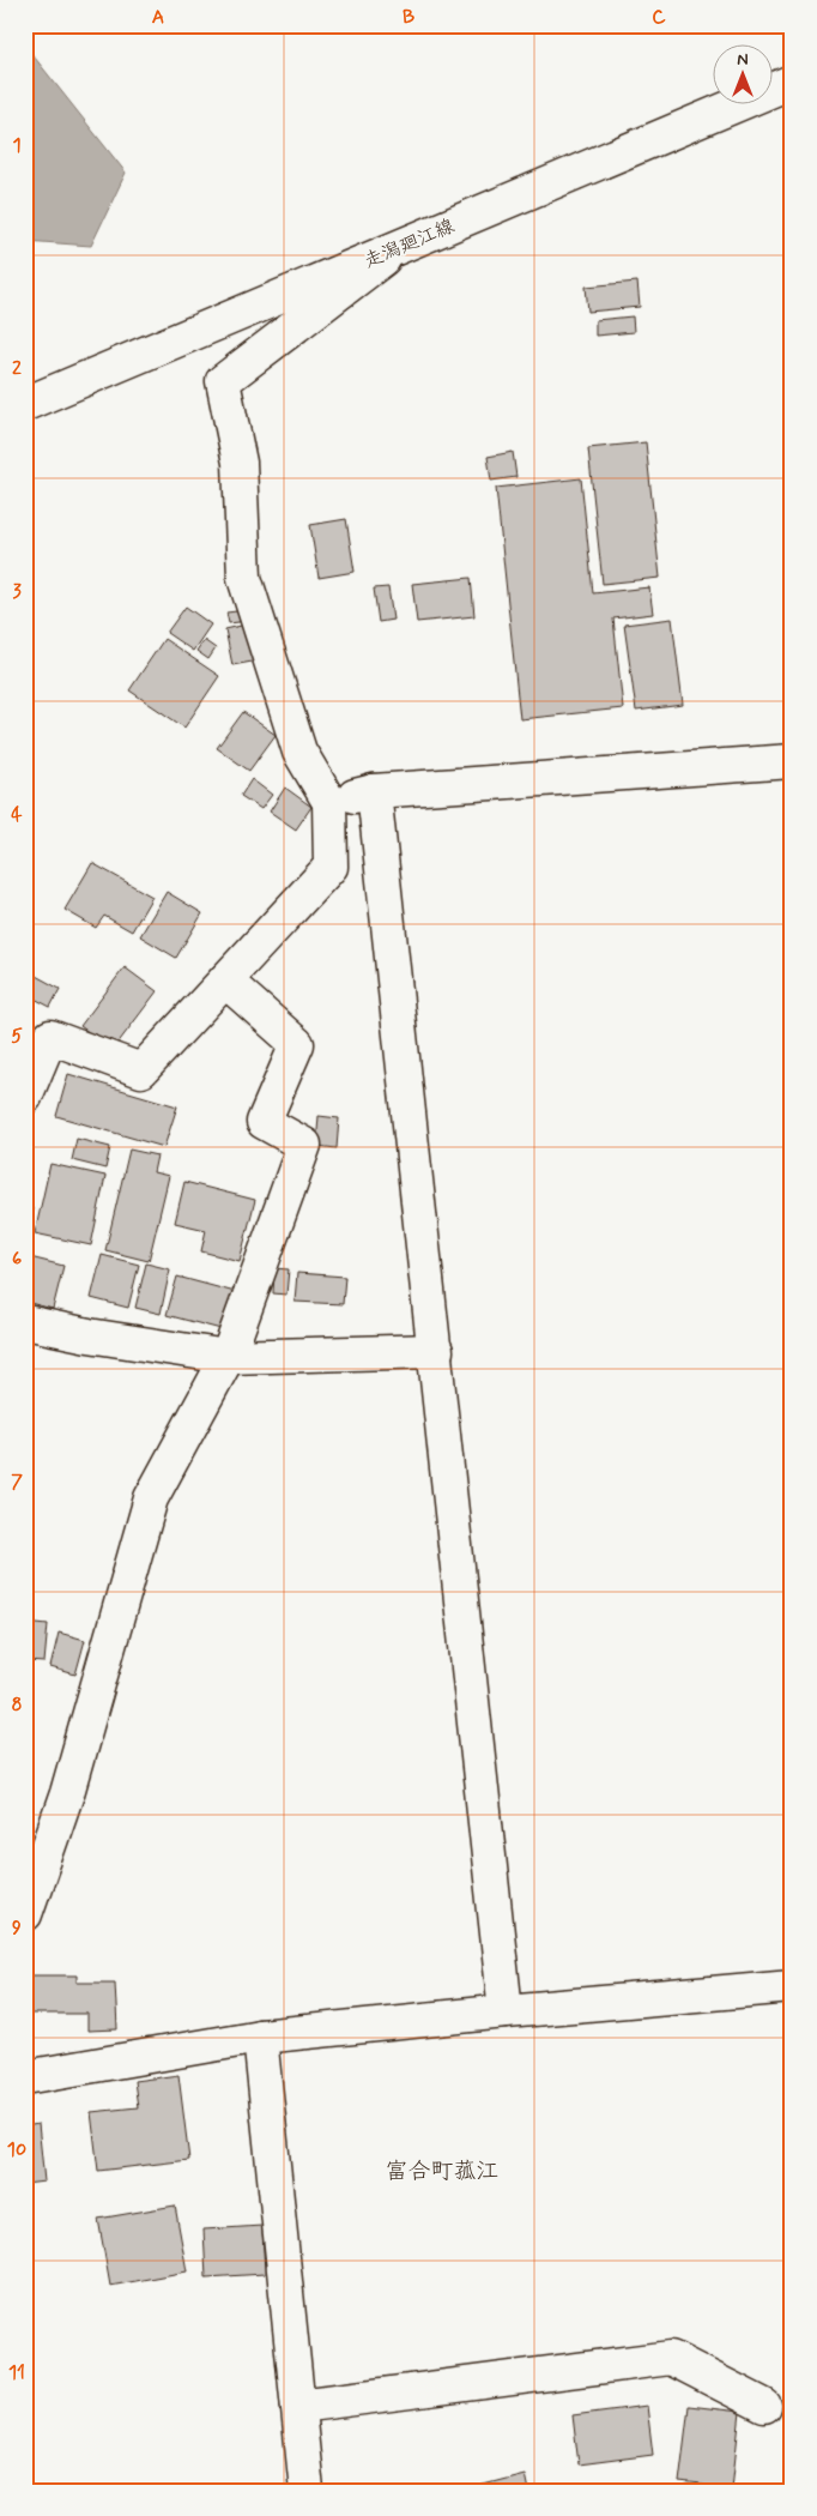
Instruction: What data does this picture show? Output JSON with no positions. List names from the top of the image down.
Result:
{
  "streets": {
    "street": ["走潟廻江線"]
  },
  "districts": ["富合町菰江"],
  "north": "top",
  "grid": {
    "columns": ["A", "B", "C"],
    "rows": [
      "1",
      "2",
      "3",
      "4",
      "5",
      "6",
      "7",
      "8",
      "9",
      "10",
      "11"
    ]
  }
}
